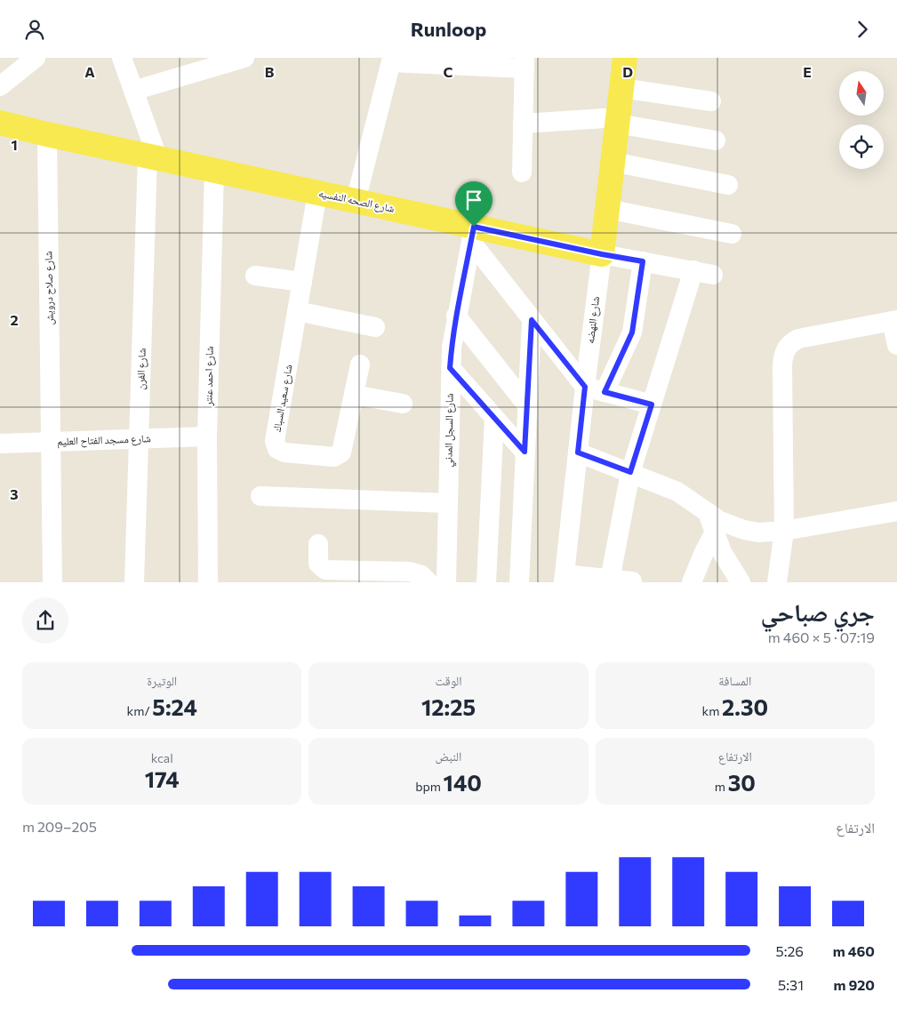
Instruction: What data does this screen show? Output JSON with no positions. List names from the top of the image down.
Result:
{
  "streets": {
    "main road": ["شارع الصحه النفسيه", "شارع النهضه"],
    "street": [
      "شارع صلاح درويش",
      "شارع الفرن",
      "شارع احمد عنتر",
      "شارع سعيد السباك",
      "شارع السجل المدني",
      "شارع مسجد الفتاح العليم"
    ]
  },
  "crossings": [
    ["شارع الصحه النفسيه", "شارع صلاح درويش"],
    ["شارع الصحه النفسيه", "شارع النهضه"],
    ["شارع الصحه النفسيه", "شارع الفرن"],
    ["شارع الصحه النفسيه", "شارع احمد عنتر"],
    ["شارع الصحه النفسيه", "شارع سعيد السباك"],
    ["شارع الصحه النفسيه", "شارع السجل المدني"],
    ["شارع صلاح درويش", "شارع مسجد الفتاح العليم"],
    ["شارع الفرن", "شارع مسجد الفتاح العليم"],
    ["شارع احمد عنتر", "شارع مسجد الفتاح العليم"]
  ],
  "north": "top",
  "page": {
    "header": "Runloop",
    "heading": ["جري صباحي", "07:19 · 5 × 460 m"],
    "stats": [
      ["المسافة", "2.30 km"],
      ["الوقت", "12:25"],
      ["الوتيرة", "5:24 /km"],
      ["الارتفاع", "30 m"],
      ["النبض", "140 bpm"],
      ["kcal", "174"]
    ],
    "chart": ["الارتفاع", "205–209 m"],
    "list": [
      {
        "name": "460 m",
        "note": "5:26"
      },
      {
        "name": "920 m",
        "note": "5:31"
      }
    ]
  },
  "grid": {
    "columns": [
      "A",
      "B",
      "C",
      "D",
      "E"
    ],
    "rows": ["1", "2", "3"]
  }
}
